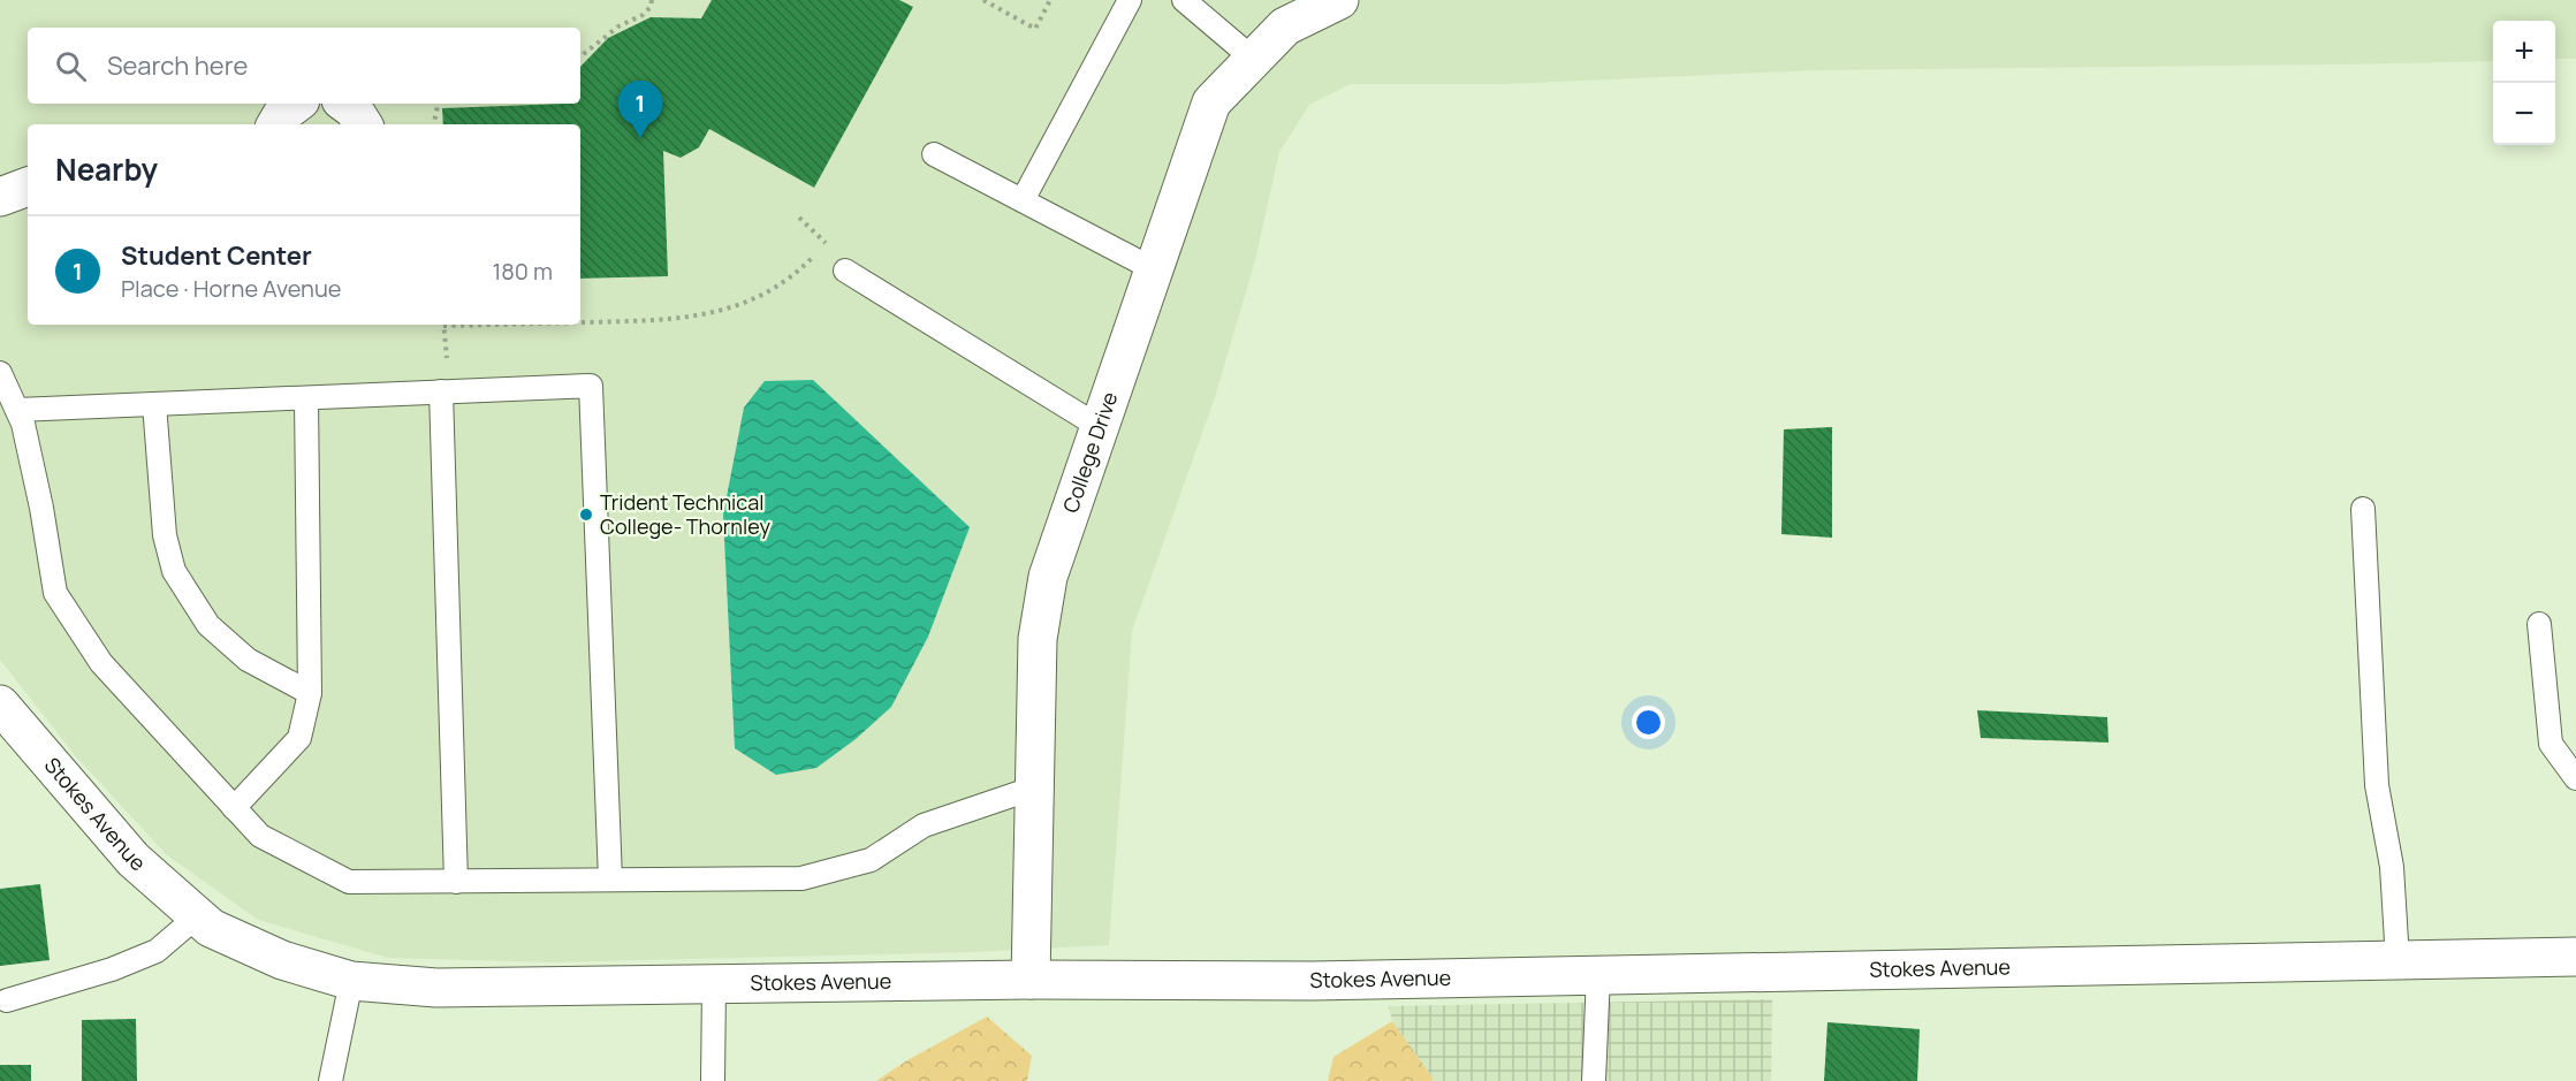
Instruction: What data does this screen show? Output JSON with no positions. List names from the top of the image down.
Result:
{
  "streets": {
    "street": ["College Drive", "Stokes Avenue"]
  },
  "crossings": [
    ["College Drive", "Stokes Avenue"]
  ],
  "places": ["Trident Technical College- Thornley"],
  "page": {
    "map_buttons": ["+", "−"],
    "search": "Search here",
    "pins": "1",
    "heading": "Nearby",
    "list": [
      {
        "mark": "1",
        "name": "Student Center",
        "note": "Place · Horne Avenue",
        "value": "180 m"
      }
    ]
  }
}
